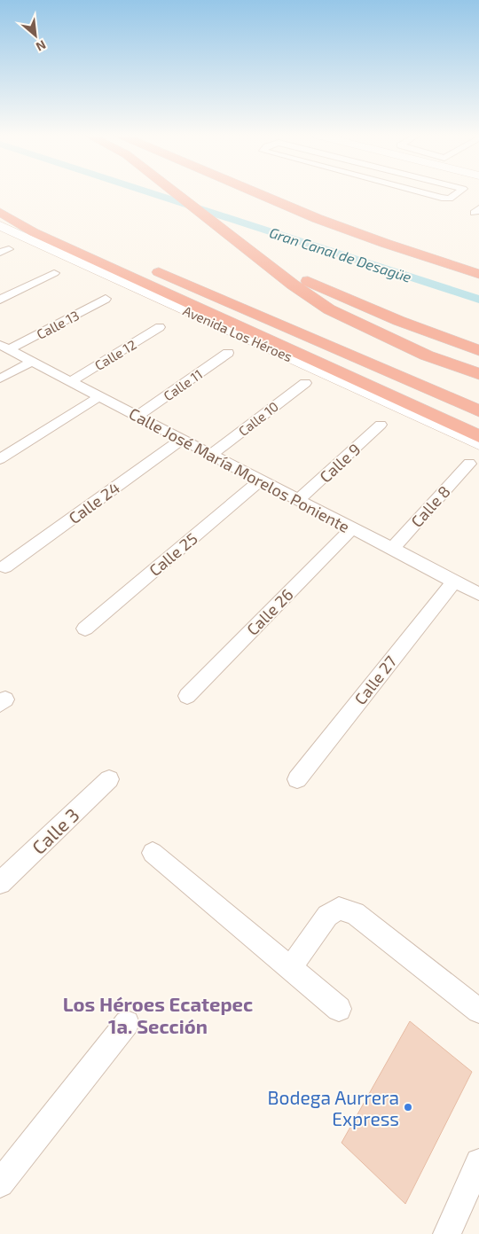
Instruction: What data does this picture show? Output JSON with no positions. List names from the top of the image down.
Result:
{
  "streets": {
    "main road": ["Avenida Los Héroes"],
    "street": [
      "Calle 13",
      "Calle 12",
      "Calle 11",
      "Calle 10",
      "Calle 9",
      "Calle José María Morelos Poniente",
      "Calle 24",
      "Calle 8",
      "Calle 25",
      "Calle 26",
      "Calle 27",
      "Calle 3"
    ]
  },
  "crossings": [
    ["Calle 13", "Calle José María Morelos Poniente"],
    ["Calle 12", "Calle José María Morelos Poniente"],
    ["Calle 11", "Calle José María Morelos Poniente"],
    ["Calle 10", "Calle José María Morelos Poniente"],
    ["Calle 9", "Calle José María Morelos Poniente"],
    ["Calle José María Morelos Poniente", "Calle 24"],
    ["Calle José María Morelos Poniente", "Calle 8"],
    ["Calle José María Morelos Poniente", "Calle 25"],
    ["Calle José María Morelos Poniente", "Calle 26"],
    ["Calle José María Morelos Poniente", "Calle 27"]
  ],
  "districts": ["Los Héroes Ecatepec 1a. Sección"],
  "water": ["Gran Canal de Desagüe"],
  "places": ["Bodega Aurrera Express"],
  "north": "bottom right"
}
